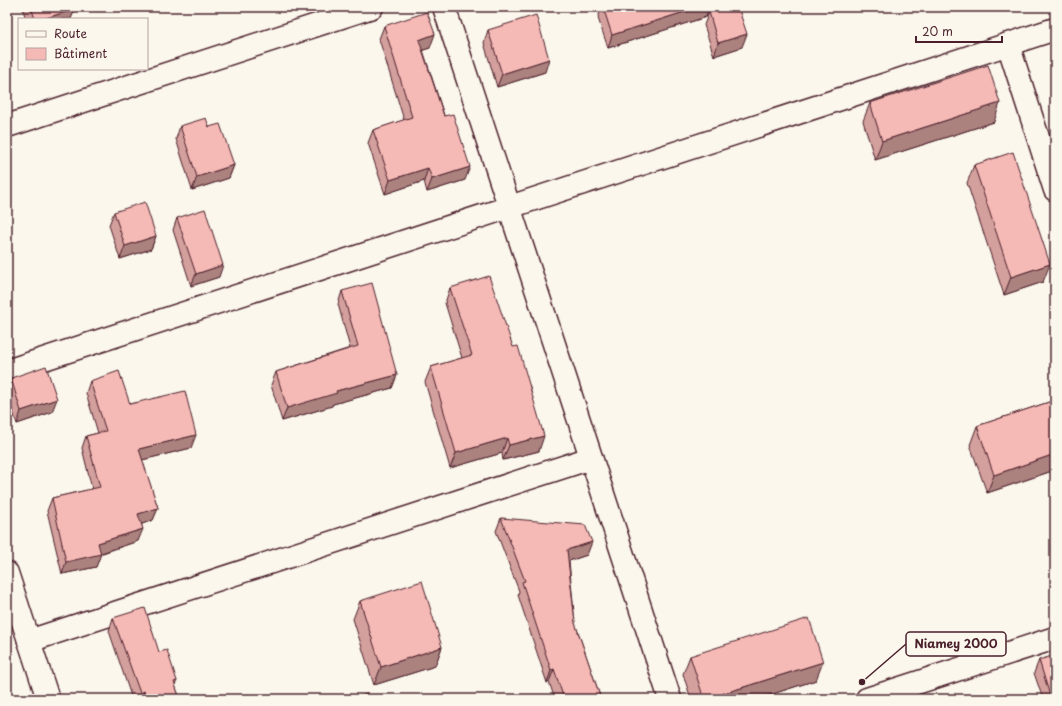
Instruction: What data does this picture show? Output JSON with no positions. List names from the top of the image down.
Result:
{
  "places": ["Niamey 2000"],
  "legend": ["Route", "Bâtiment"],
  "scale_bar": "20 m"
}
